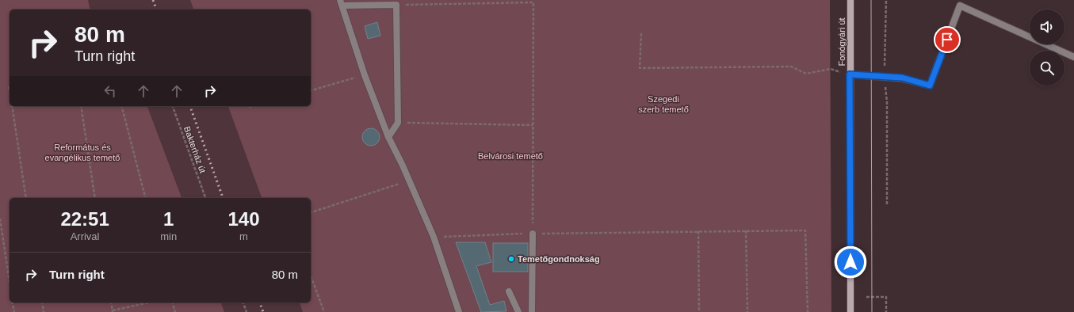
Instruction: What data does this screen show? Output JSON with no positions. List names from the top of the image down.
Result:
{
  "streets": {
    "street": ["Fonógyári út"],
    "path": ["Bakterház út"]
  },
  "parks": ["Szegedi szerb temető", "Református és evangélikus temető", "Belvárosi temető"],
  "places": ["Temetőgondnokság"],
  "page": {
    "turn": ["80 m", "Turn right"],
    "eta": [
      "22:51",
      "Arrival",
      "1",
      "min",
      "140",
      "m"
    ],
    "list": [
      {
        "name": "Turn right",
        "value": "80 m"
      }
    ]
  }
}
